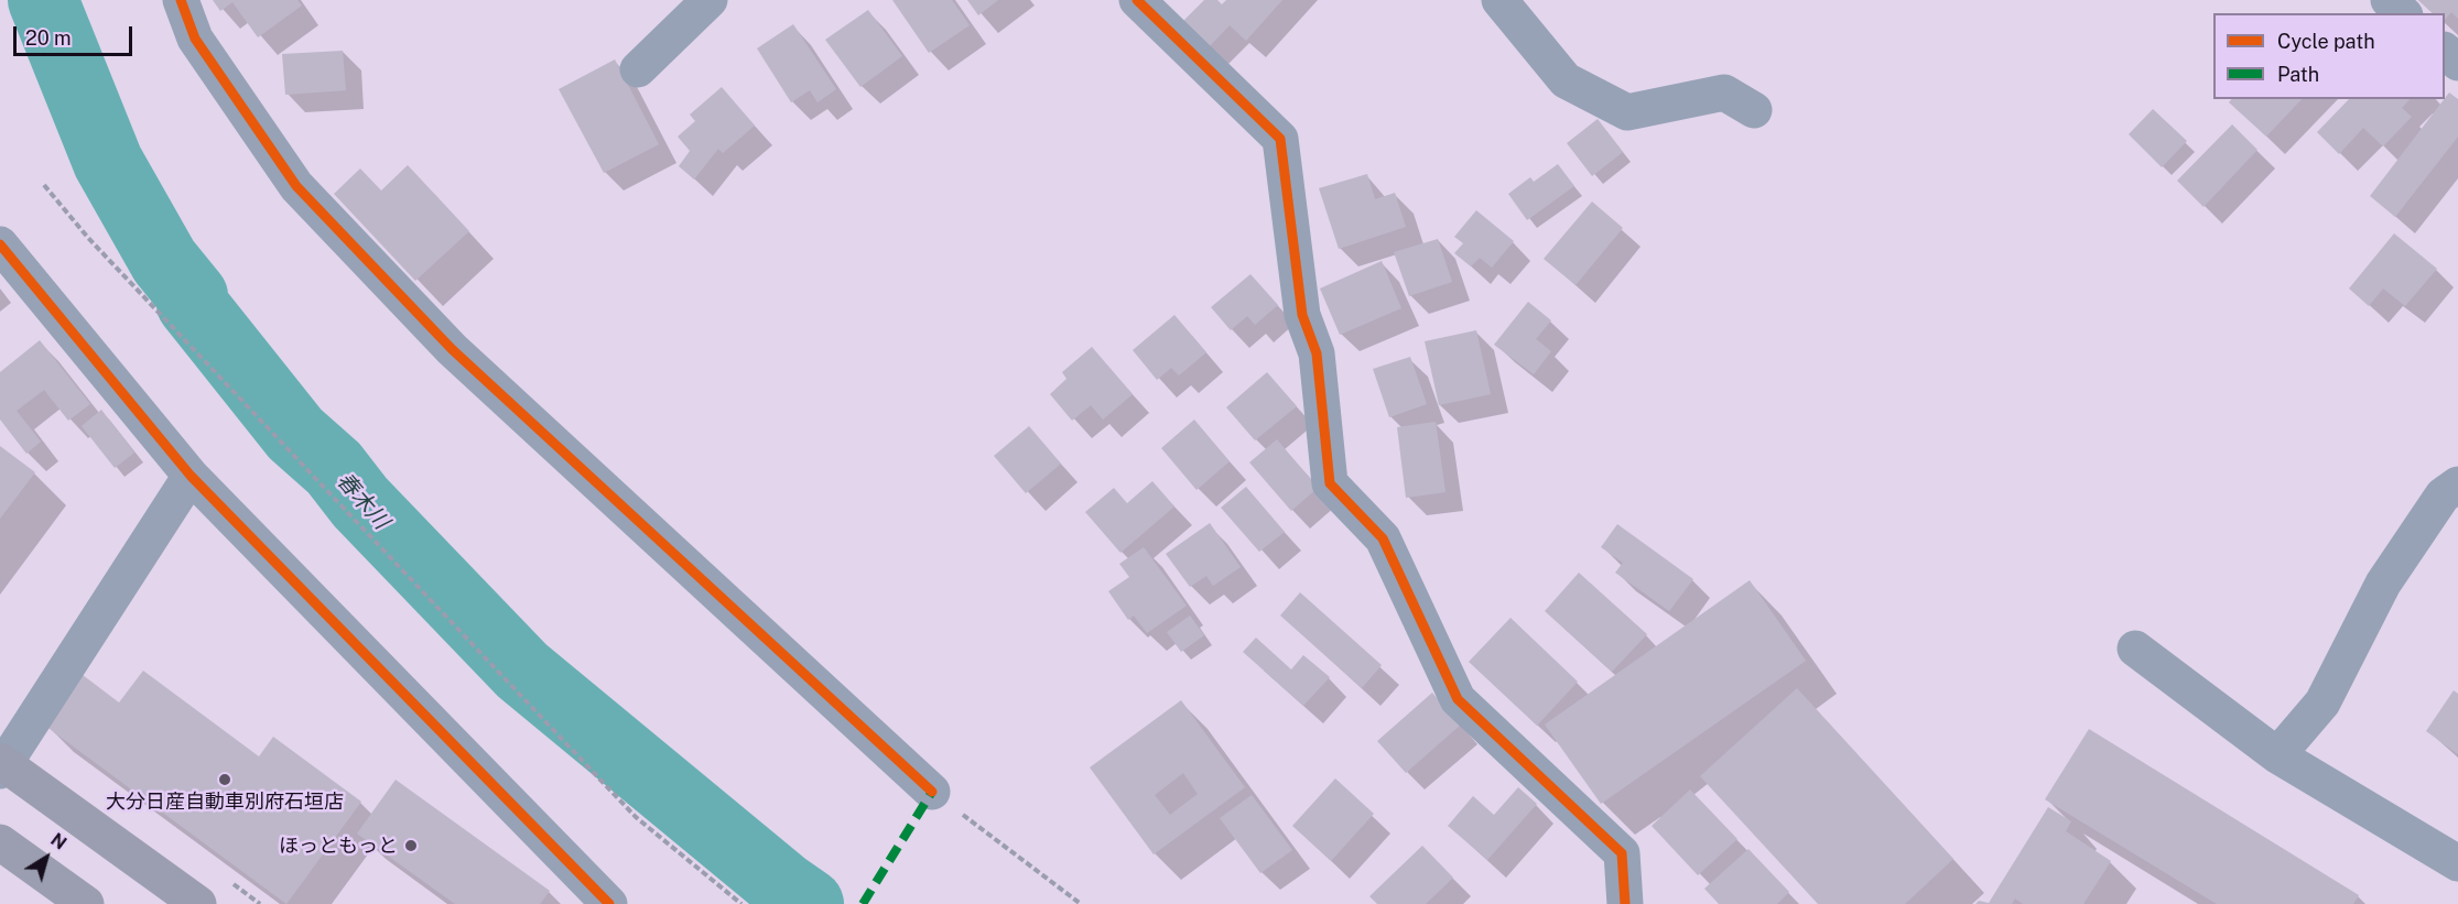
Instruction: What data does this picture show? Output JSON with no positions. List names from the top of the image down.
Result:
{
  "water": ["春木川"],
  "places": ["大分日産自動車別府石垣店", "ほっともっと"],
  "legend": ["Cycle path", "Path"],
  "scale_bar": "20 m",
  "north": "top right"
}
